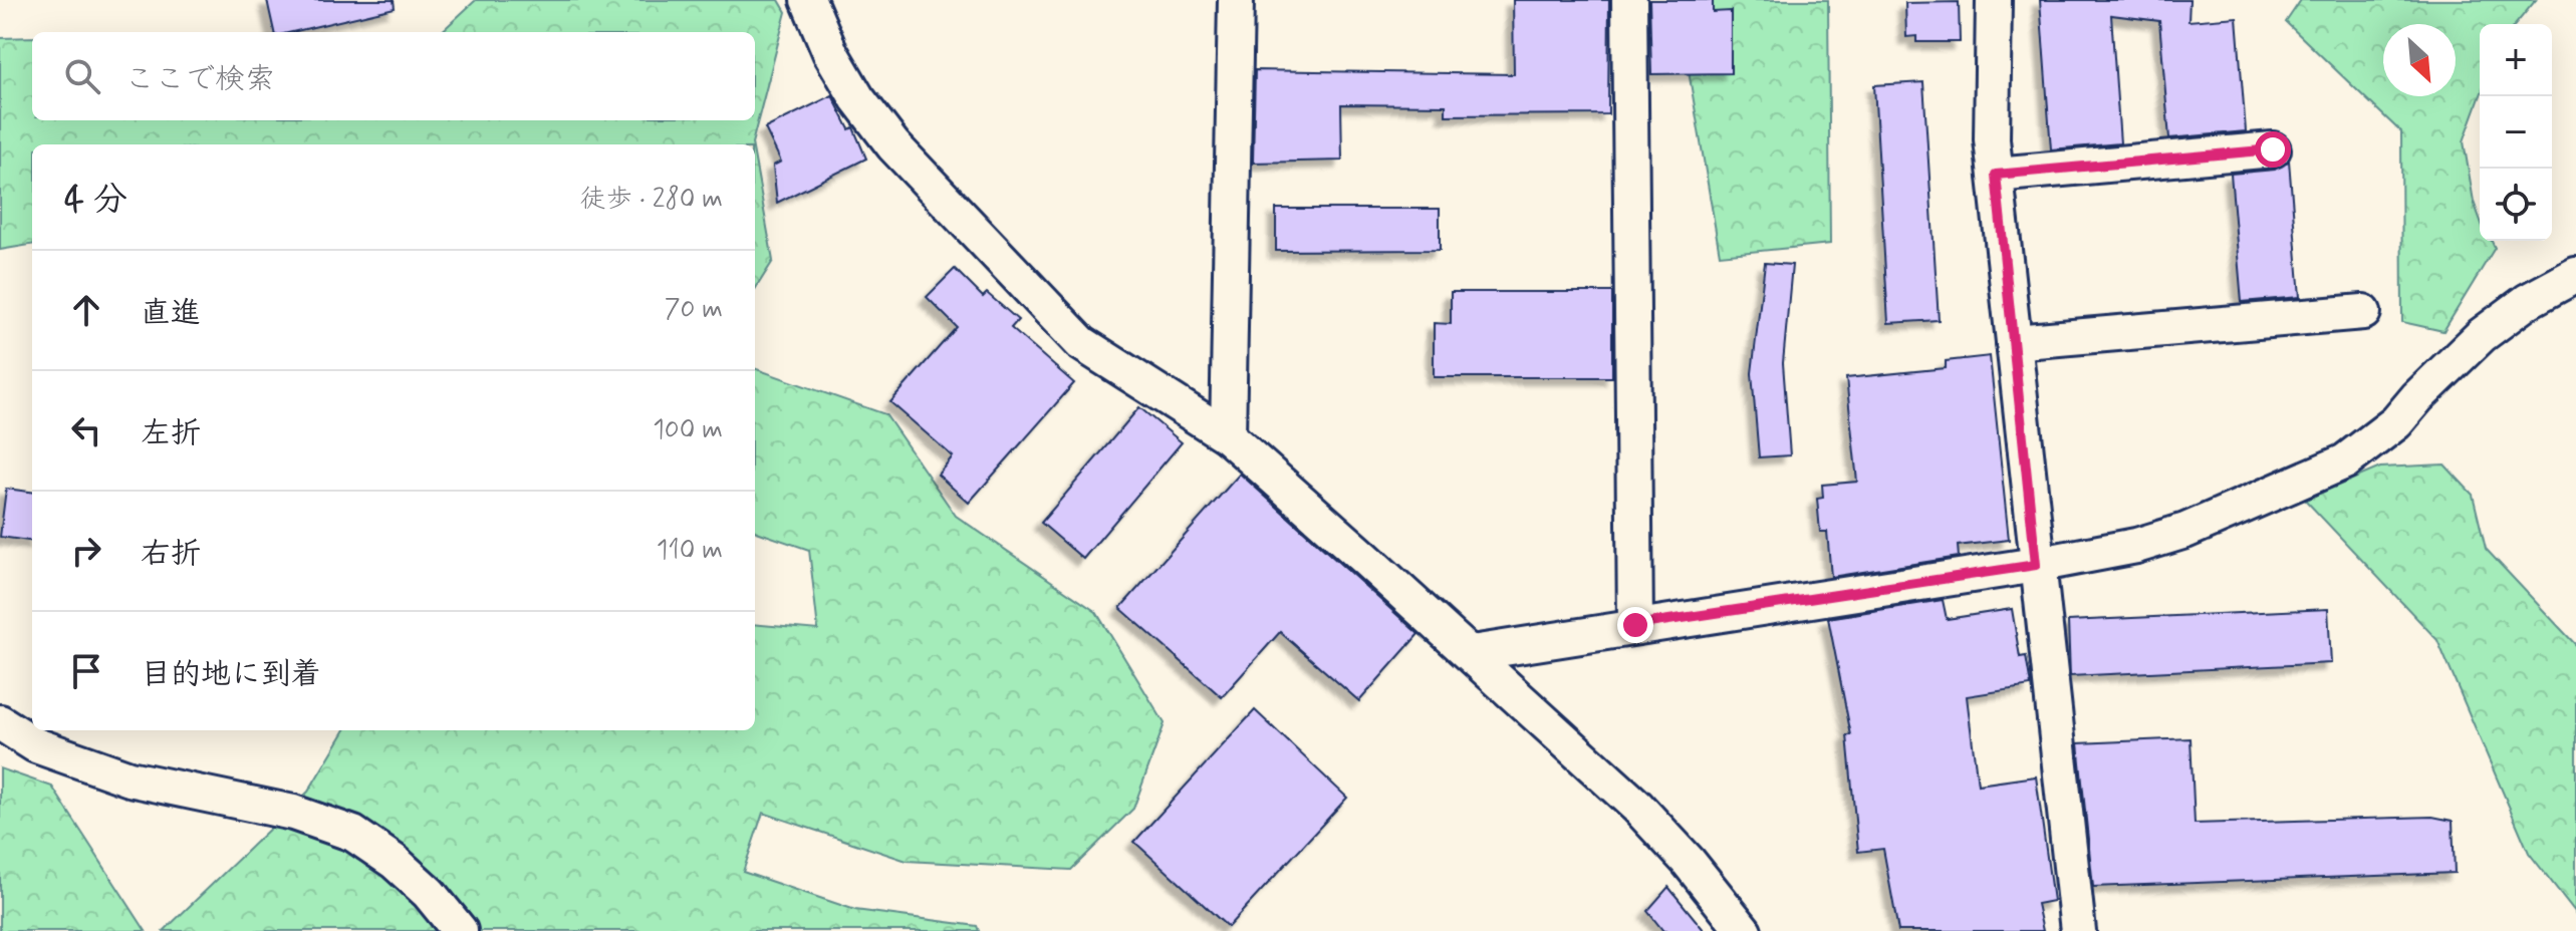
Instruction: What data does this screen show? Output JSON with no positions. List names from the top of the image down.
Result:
{
  "north": "bottom right",
  "page": {
    "map_buttons": ["+", "−"],
    "search": "ここで検索",
    "heading": ["4 分", "徒歩 · 280 m"],
    "list": [
      ["直進", "70 m"],
      ["左折", "100 m"],
      ["右折", "110 m"],
      "目的地に到着"
    ]
  }
}
